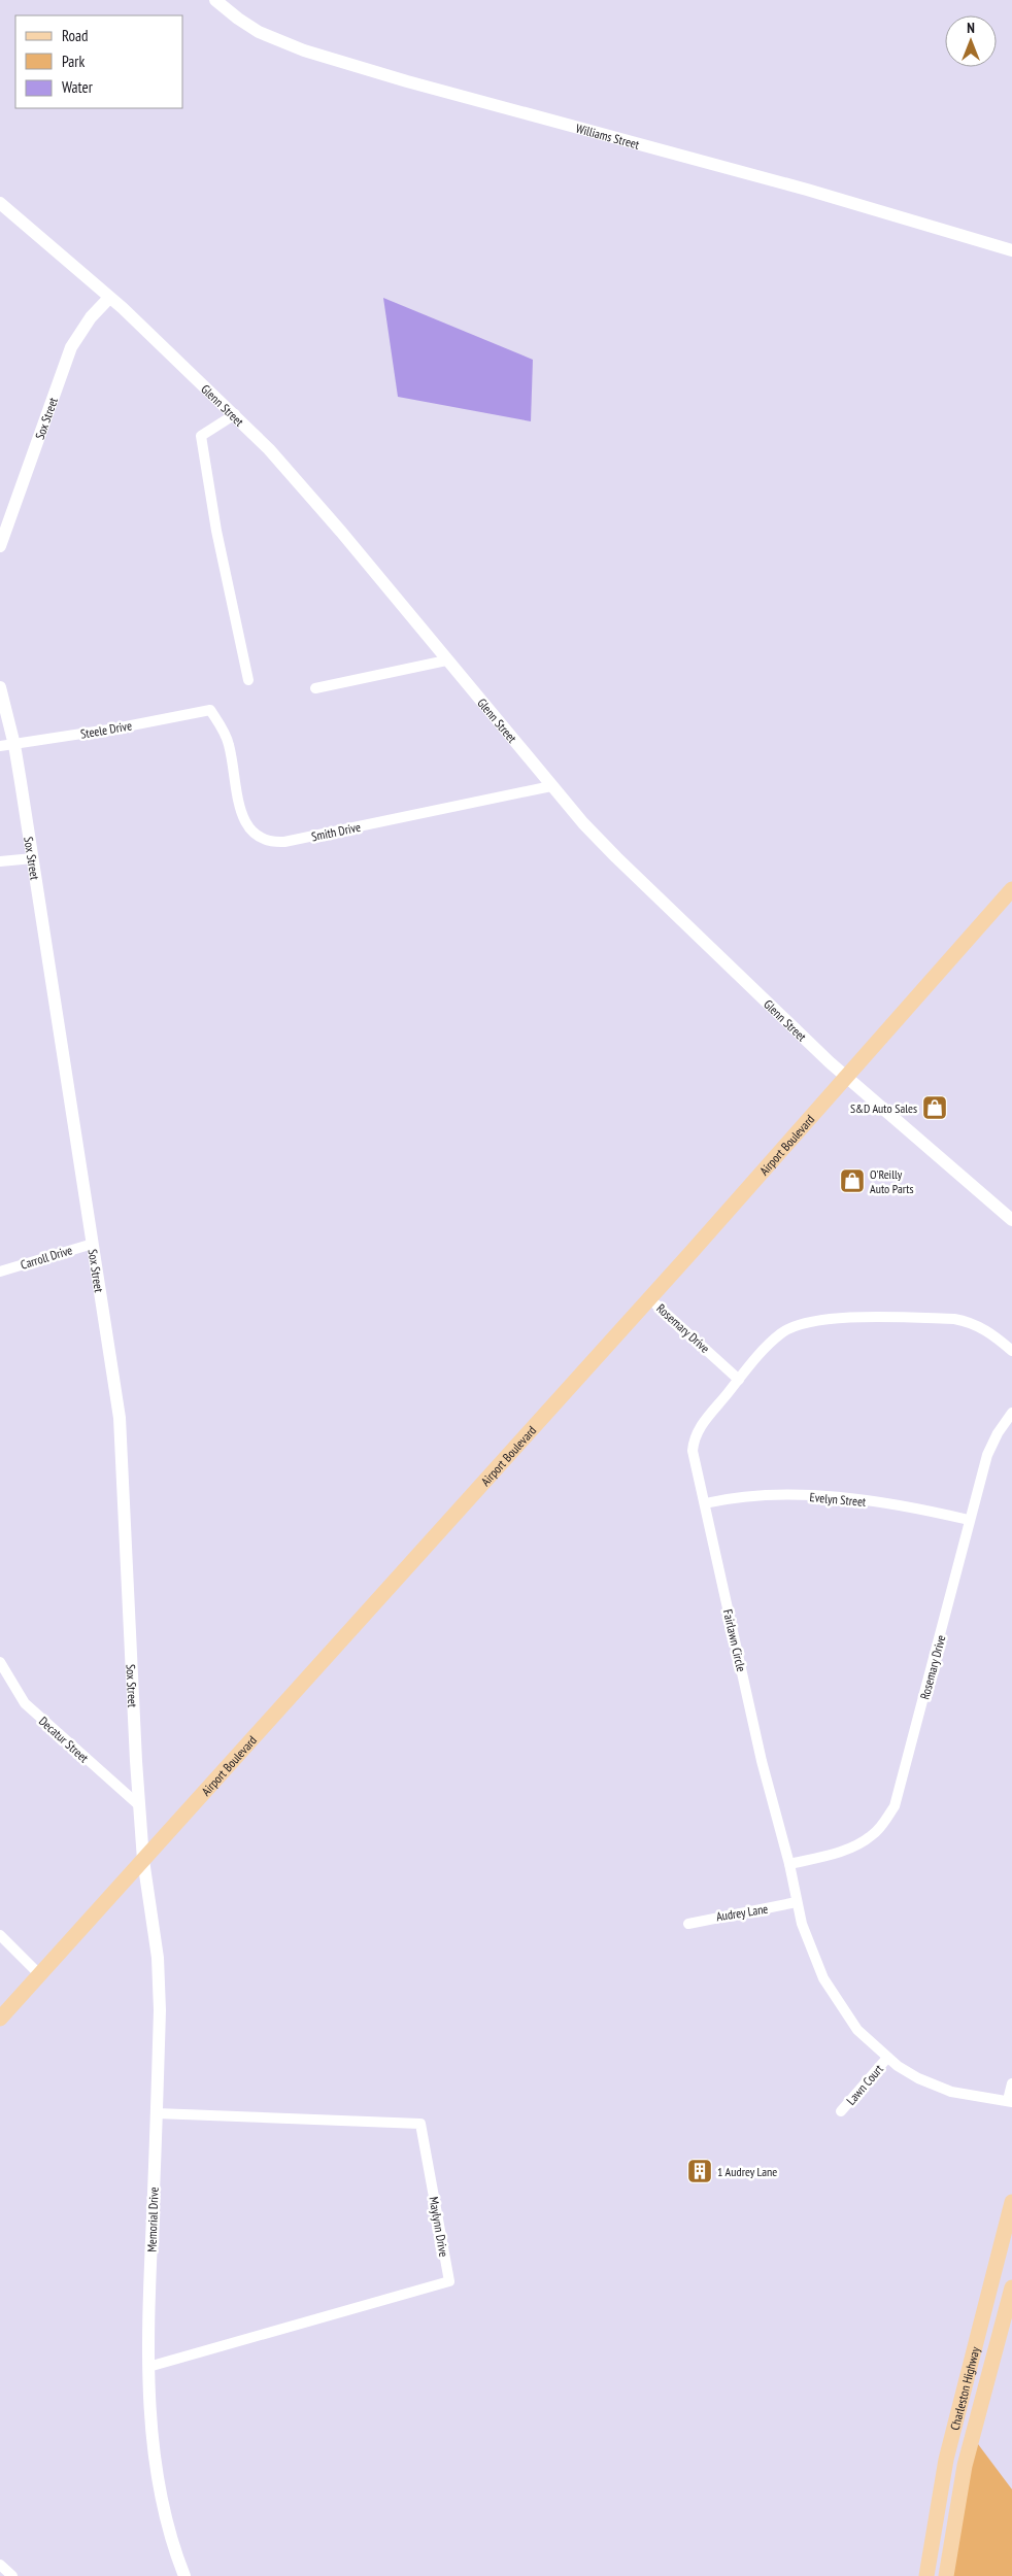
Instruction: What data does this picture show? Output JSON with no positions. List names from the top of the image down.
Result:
{
  "streets": {
    "main road": ["Airport Boulevard", "Charleston Highway"],
    "street": [
      "Williams Street",
      "Glenn Street",
      "Sox Street",
      "Steele Drive",
      "Smith Drive",
      "Carroll Drive",
      "Rosemary Drive",
      "Evelyn Street",
      "Fairlawn Circle",
      "Decatur Street",
      "Audrey Lane",
      "Lawn Court",
      "Memorial Drive",
      "Maylynn Drive"
    ]
  },
  "crossings": [
    ["Glenn Street", "Sox Street"],
    ["Glenn Street", "Smith Drive"],
    ["Glenn Street", "Airport Boulevard"],
    ["Sox Street", "Steele Drive"],
    ["Sox Street", "Airport Boulevard"],
    ["Sox Street", "Carroll Drive"],
    ["Sox Street", "Decatur Street"],
    ["Sox Street", "Memorial Drive"],
    ["Steele Drive", "Smith Drive"],
    ["Airport Boulevard", "Rosemary Drive"],
    ["Airport Boulevard", "Memorial Drive"],
    ["Rosemary Drive", "Evelyn Street"],
    ["Rosemary Drive", "Fairlawn Circle"],
    ["Evelyn Street", "Fairlawn Circle"],
    ["Fairlawn Circle", "Audrey Lane"],
    ["Fairlawn Circle", "Lawn Court"],
    ["Memorial Drive", "Maylynn Drive"]
  ],
  "places": {
    "shop": ["S&D Auto Sales", "O'Reilly Auto Parts"],
    "building": ["1 Audrey Lane"]
  },
  "legend": ["Road", "Park", "Water"],
  "north": "top"
}
